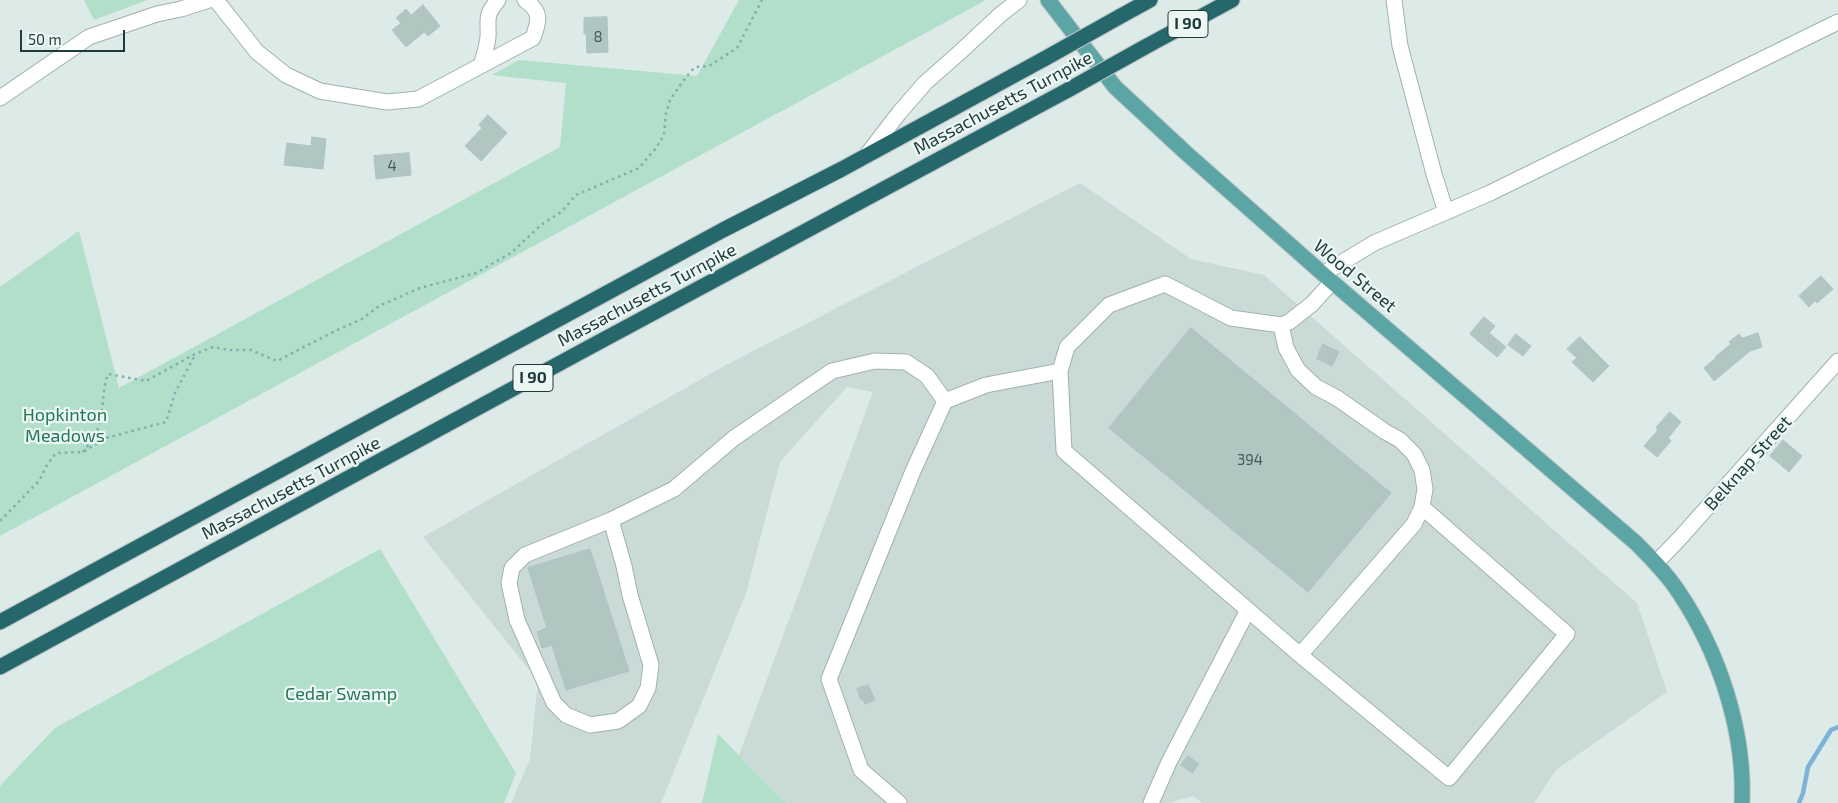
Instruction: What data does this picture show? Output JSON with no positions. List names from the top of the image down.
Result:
{
  "streets": {
    "highway": ["I 90", "Massachusetts Turnpike"],
    "main road": ["Wood Street"],
    "street": ["Belknap Street"]
  },
  "crossings": [
    ["Wood Street", "Belknap Street"]
  ],
  "parks": ["Hopkinton Meadows", "Cedar Swamp"],
  "house_numbers": ["8", "4", "394"],
  "scale_bar": "50 m"
}
